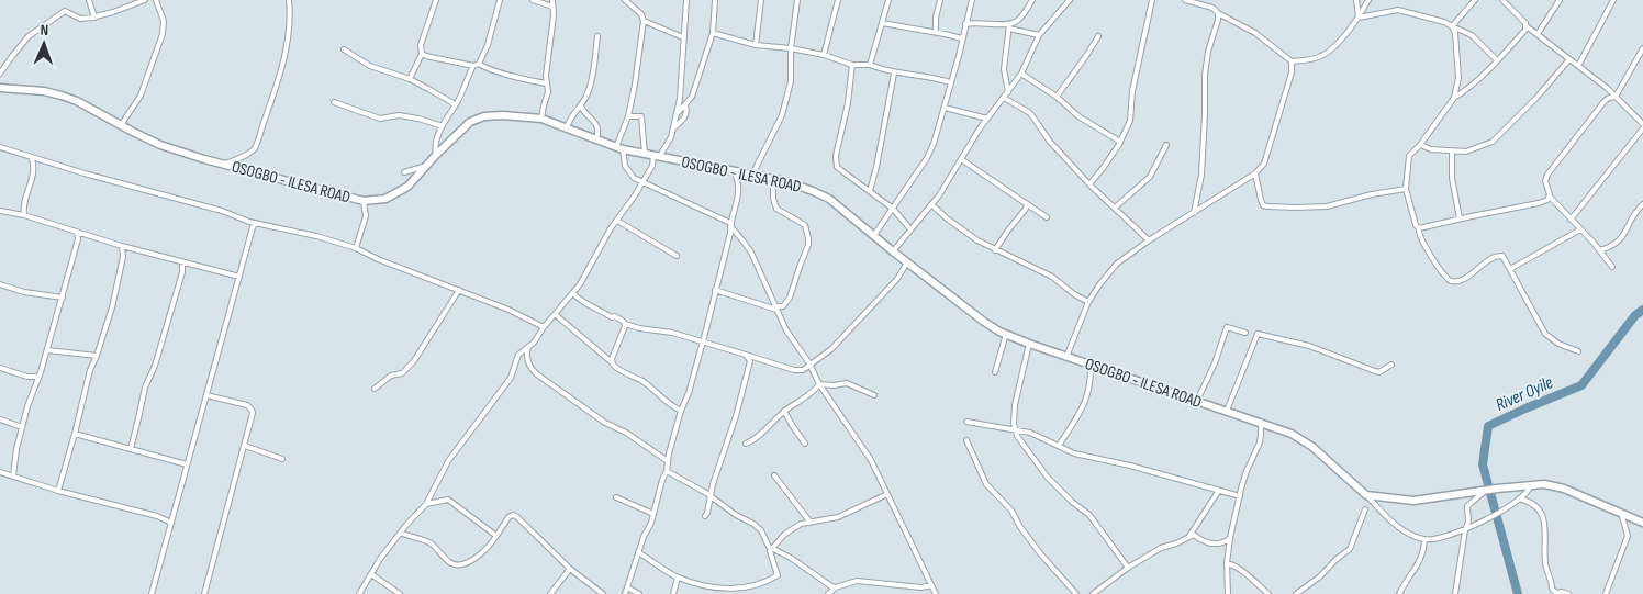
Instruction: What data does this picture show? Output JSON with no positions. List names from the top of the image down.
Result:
{
  "streets": {
    "main road": ["OSOGBO - ILESA ROAD"]
  },
  "water": ["River Oyile"],
  "north": "top"
}
